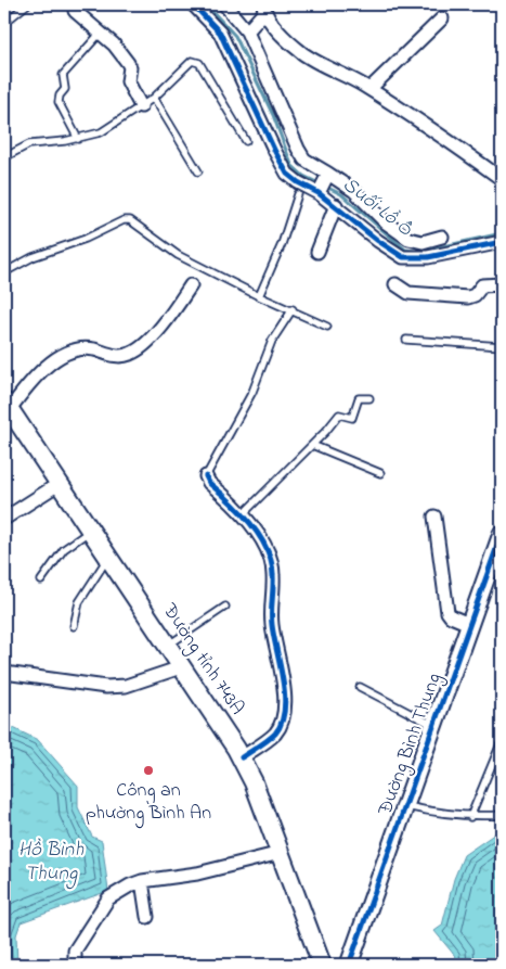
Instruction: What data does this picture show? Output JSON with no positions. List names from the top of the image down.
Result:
{
  "streets": {
    "main road": ["Đường tỉnh 743A"],
    "street": ["Đường Bình Thung"]
  },
  "water": ["Suối Lồ Ồ", "Hồ Bình Thung"],
  "places": ["Công an phường Bình An"]
}
